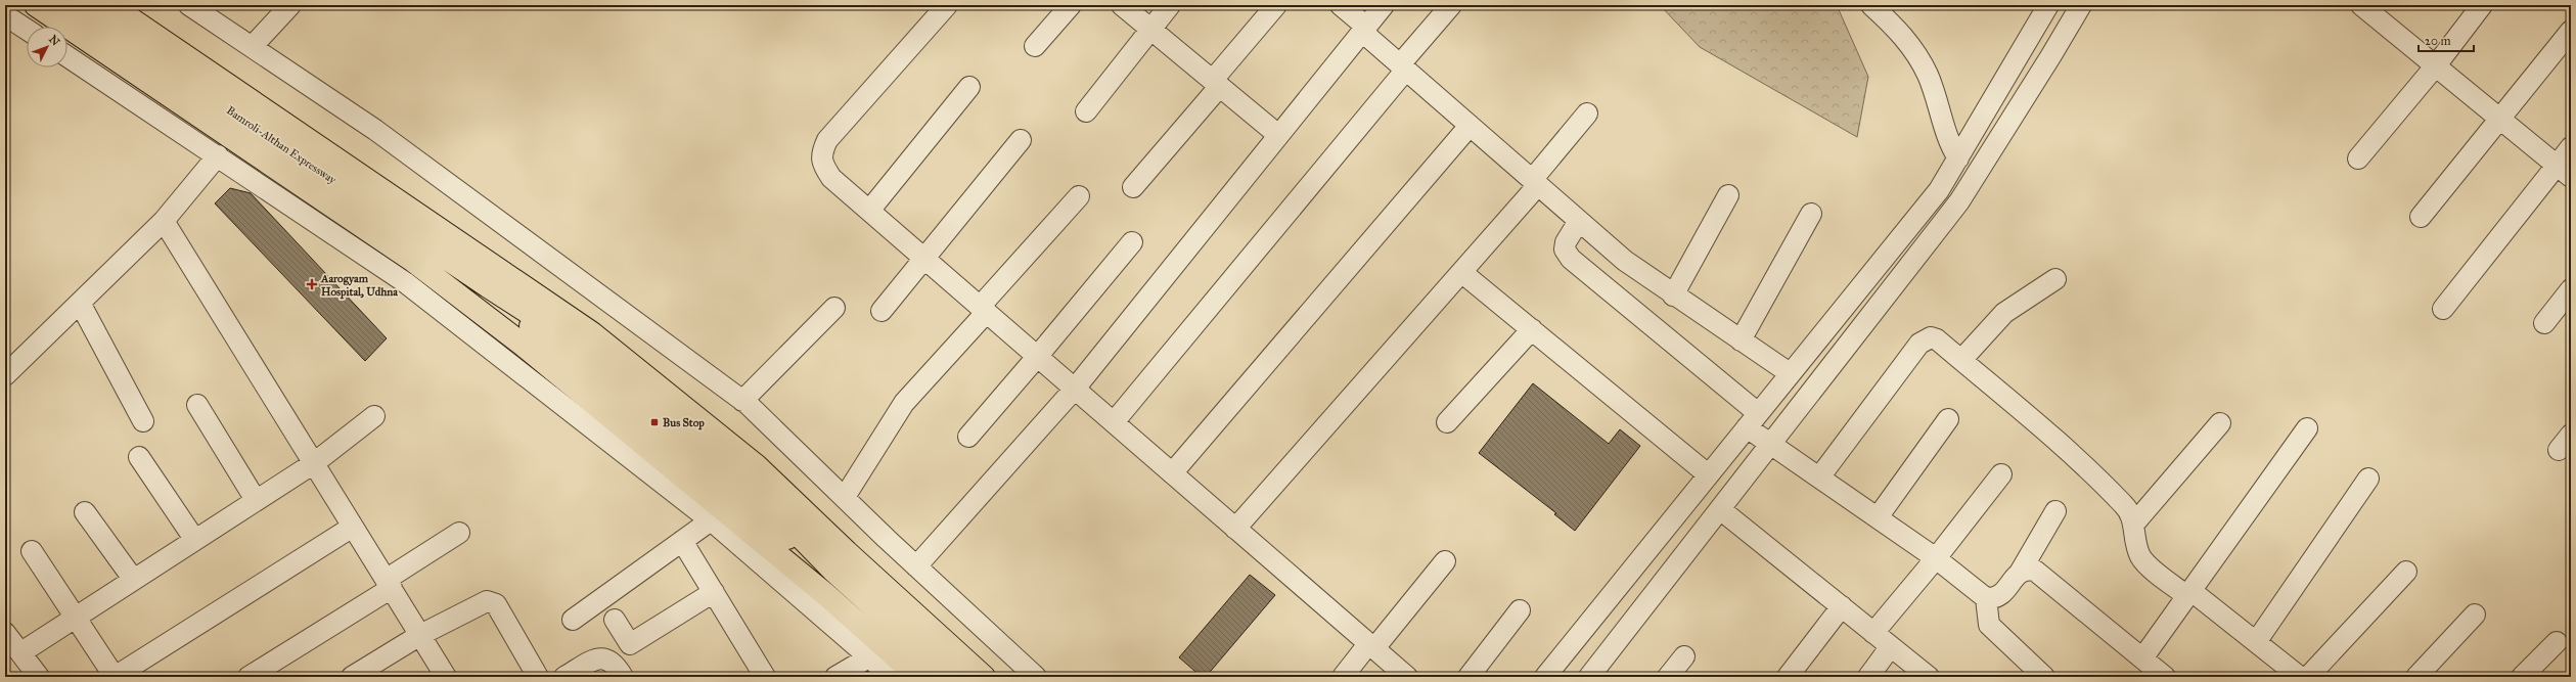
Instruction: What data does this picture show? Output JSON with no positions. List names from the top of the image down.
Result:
{
  "streets": {
    "main road": ["Bamroli-Althan Expressway"]
  },
  "places": {
    "health": ["Aarogyam Hospital, Udhna"],
    "transit": ["Bus Stop"]
  },
  "scale_bar": "20 m",
  "north": "top right"
}
